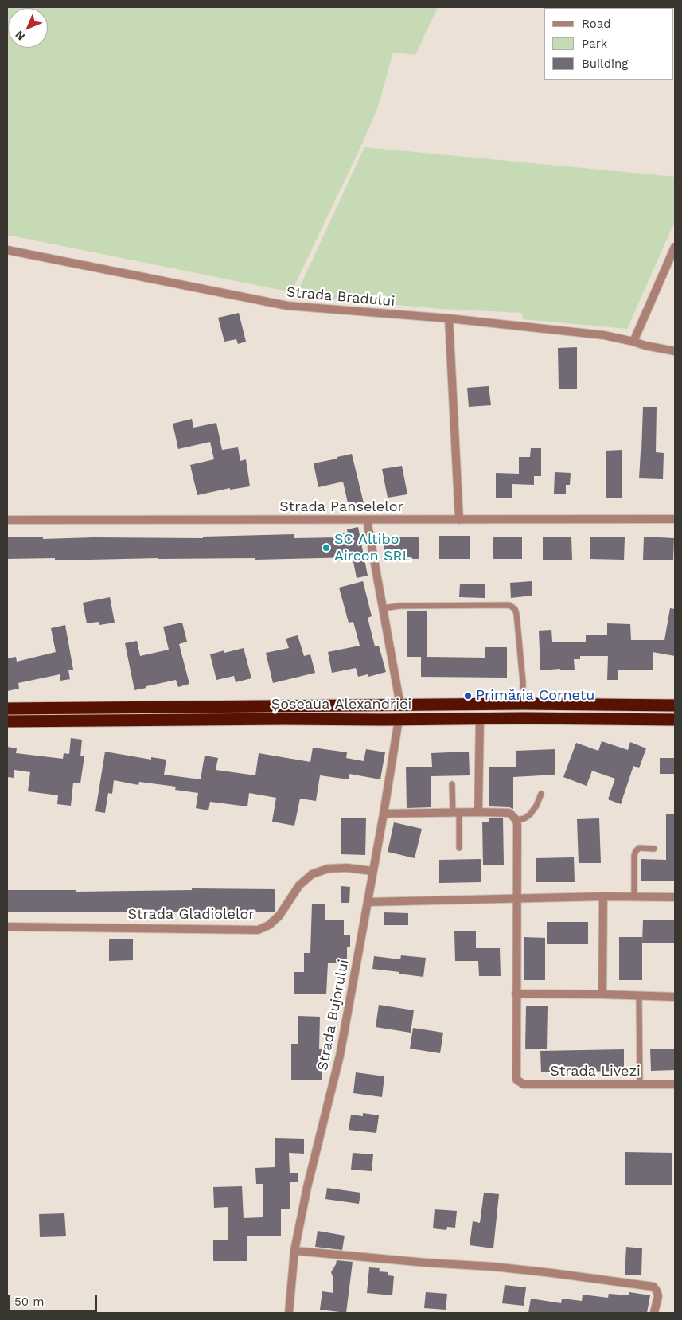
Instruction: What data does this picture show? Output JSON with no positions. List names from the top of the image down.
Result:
{
  "streets": {
    "highway": ["Șoseaua Alexandriei"],
    "street": [
      "Strada Bradului",
      "Strada Panselelor",
      "Strada Gladiolelor",
      "Strada Bujorului",
      "Strada Livezi"
    ]
  },
  "crossings": [
    ["Șoseaua Alexandriei", "Strada Bujorului"],
    ["Strada Gladiolelor", "Strada Bujorului"]
  ],
  "places": ["SC Altibo Aircon SRL", "Primăria Cornetu"],
  "legend": ["Road", "Park", "Building"],
  "scale_bar": "50 m",
  "north": "bottom left"
}
